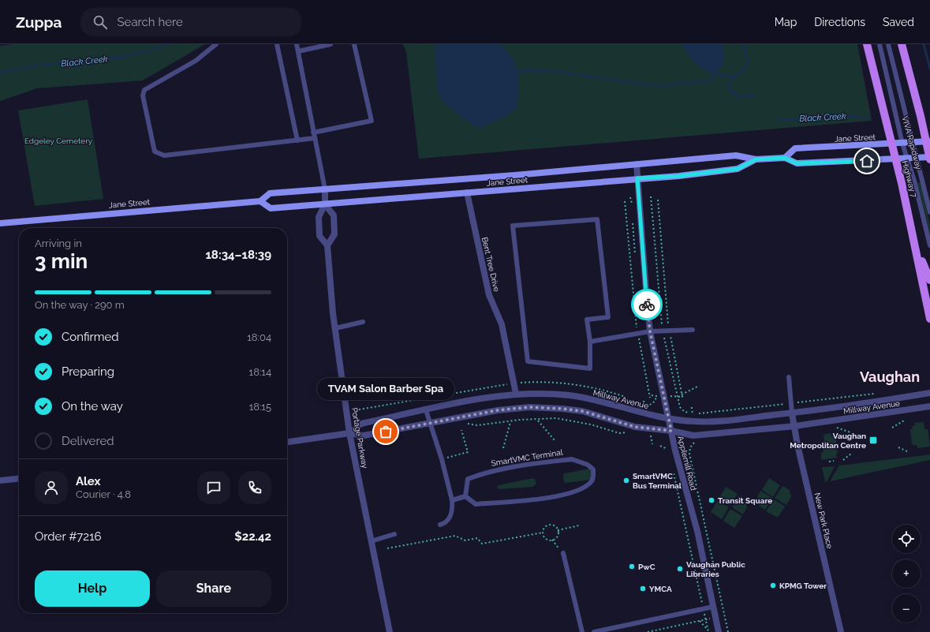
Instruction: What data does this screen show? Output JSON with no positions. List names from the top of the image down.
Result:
{
  "streets": {
    "main road": ["Jane Street", "Highway 7"],
    "street": [
      "Bent Tree Drive",
      "Millway Avenue",
      "Portage Parkway",
      "Applemill Road",
      "New Park Place"
    ],
    "lane": ["VIVA Rapidway", "SmartVMC Terminal"]
  },
  "crossings": [
    ["Jane Street", "VIVA Rapidway"],
    ["Jane Street", "Highway 7"],
    ["Jane Street", "Bent Tree Drive"],
    ["Jane Street", "Portage Parkway"],
    ["Jane Street", "Applemill Road"],
    ["Bent Tree Drive", "Millway Avenue"],
    ["Millway Avenue", "Portage Parkway"],
    ["Millway Avenue", "Applemill Road"],
    ["Millway Avenue", "New Park Place"]
  ],
  "districts": ["Vaughan"],
  "water": ["Black Creek"],
  "parks": ["Edgeley Cemetery"],
  "places": {
    "other": [
      "TVAM Salon Barber Spa",
      "SmartVMC Bus Terminal",
      "Transit Square",
      "PwC",
      "Vaughan Public Libraries",
      "KPMG Tower",
      "YMCA"
    ],
    "transit": ["Vaughan Metropolitan Centre"]
  },
  "page": {
    "header": "Zuppa",
    "search": "Search here",
    "nav": ["Map", "Directions", "Saved"],
    "heading": ["3 min", "Arriving in", "18:34–18:39"],
    "panel": [
      "Alex",
      "Courier · 4.8",
      "Order #7216",
      "$22.42"
    ],
    "bar": "On the way · 290 m",
    "list": [
      ["Confirmed", "18:04"],
      ["Preparing", "18:14"],
      ["On the way", "18:15"],
      "Delivered"
    ],
    "bubble": "TVAM Salon Barber Spa",
    "map_buttons": ["+", "−"],
    "buttons": ["Help", "Share"]
  }
}
